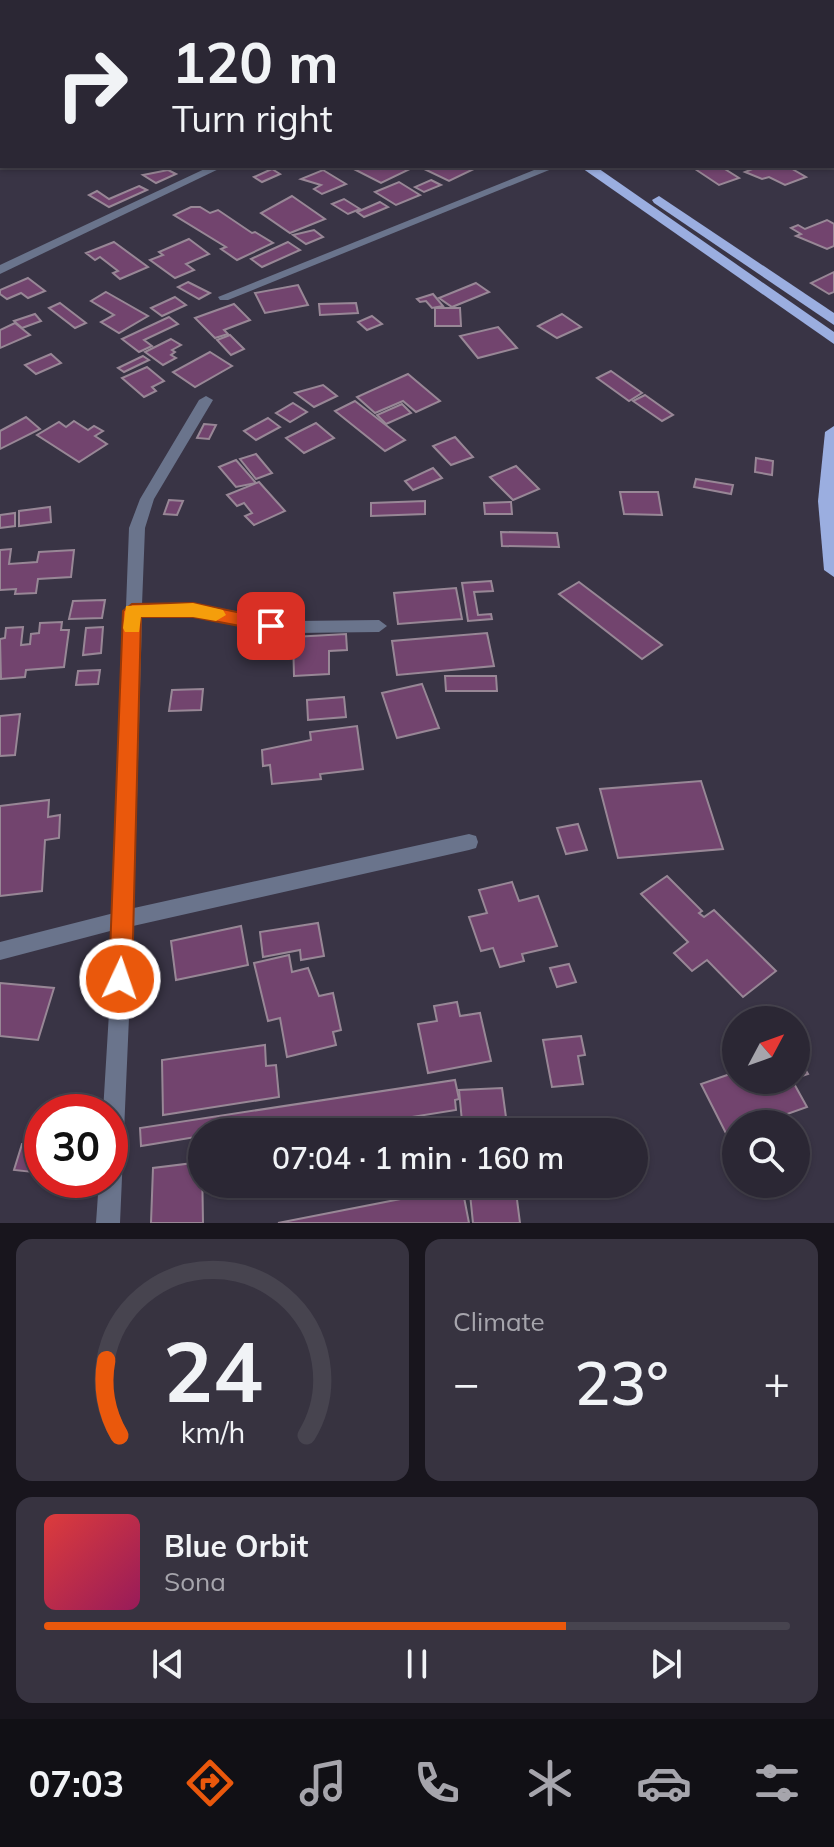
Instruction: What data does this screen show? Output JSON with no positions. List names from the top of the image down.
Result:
{
  "north": "top right",
  "page": {
    "turn": ["120 m", "Turn right"],
    "limit": "30",
    "trip": "07:04 · 1 min · 160 m",
    "tile": "Climate",
    "heat": ["−", "23°", "+"],
    "song": ["Blue Orbit", "Sona"],
    "tabs": "07:03",
    "gauge": ["24", "km/h"]
  }
}
